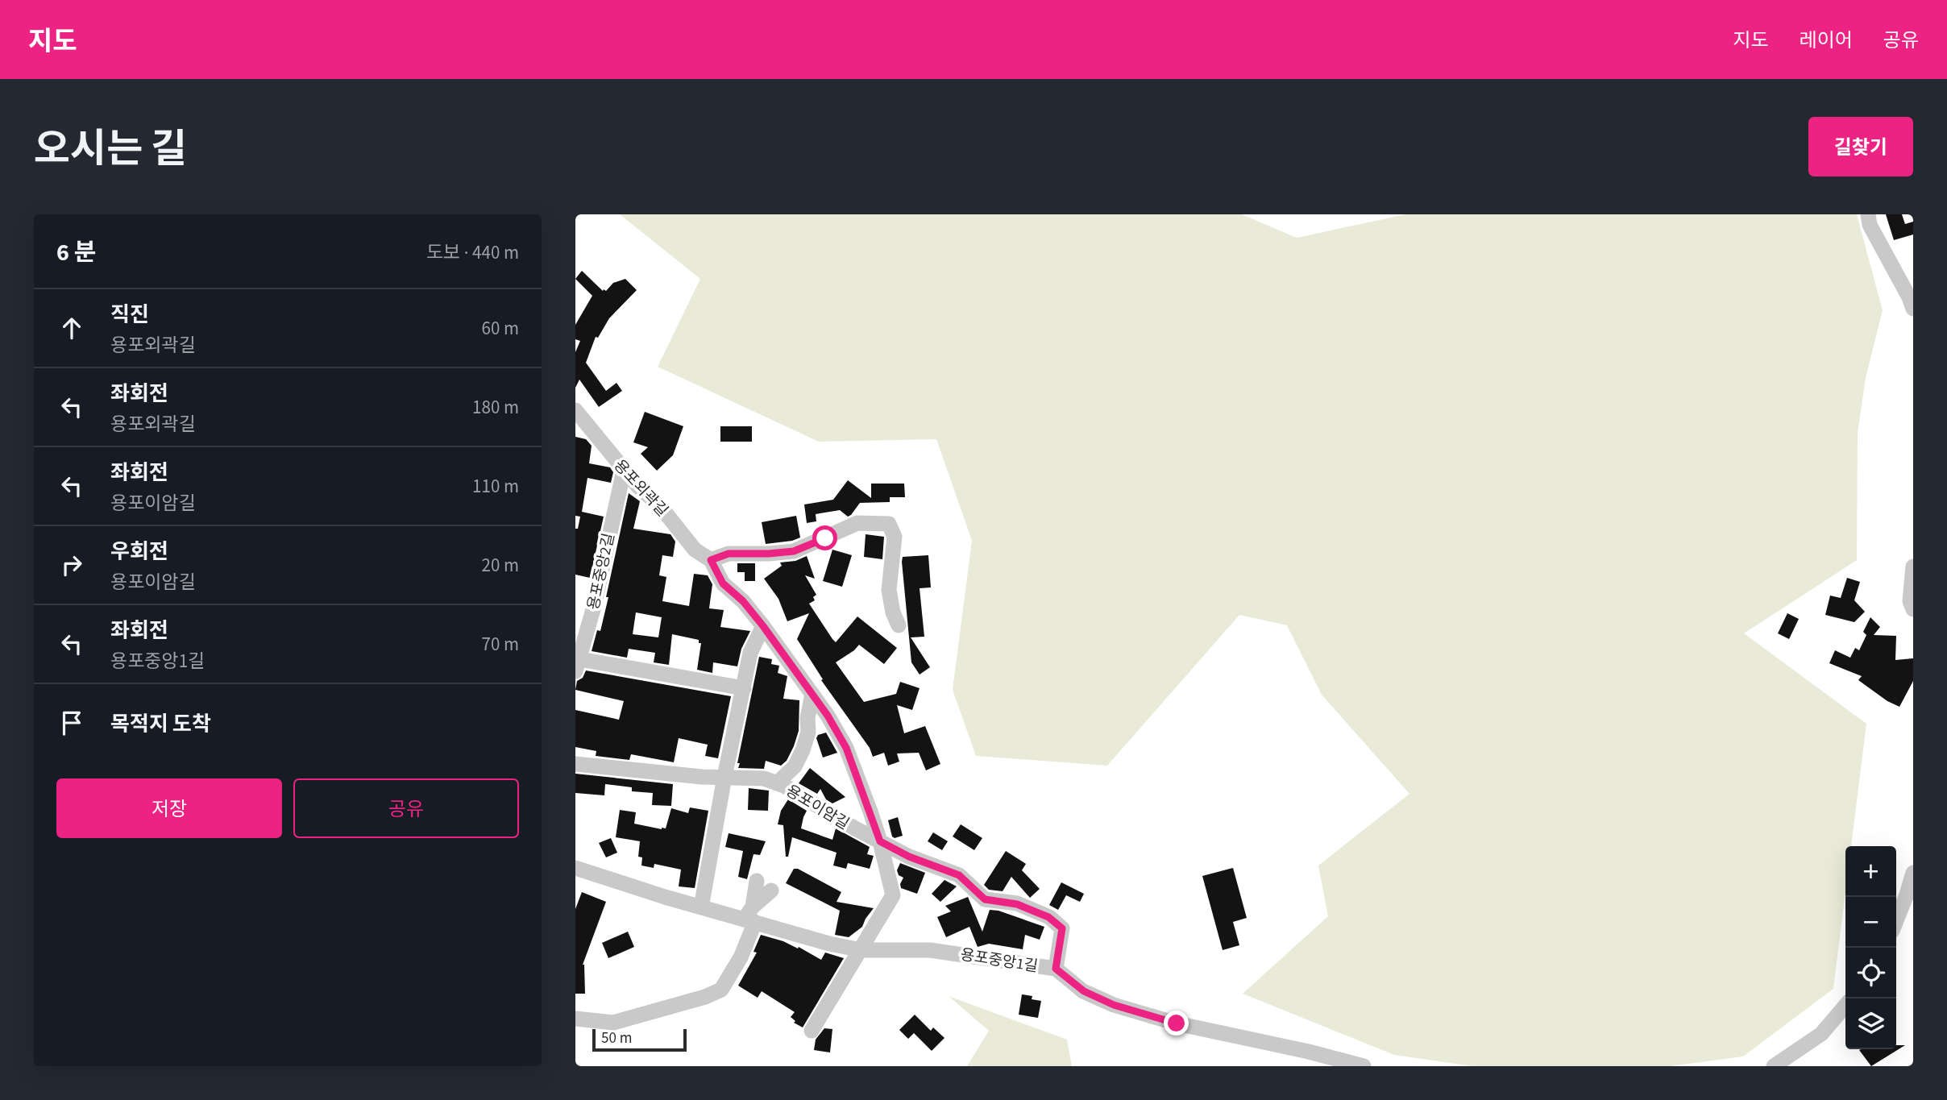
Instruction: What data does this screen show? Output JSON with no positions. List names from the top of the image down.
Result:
{
  "streets": {
    "street": [
      "용포외곽길",
      "용포중앙2길",
      "용포이암길",
      "용포중앙1길"
    ]
  },
  "crossings": [
    ["용포외곽길", "용포중앙2길"],
    ["용포외곽길", "용포이암길"],
    ["용포외곽길", "용포중앙1길"],
    ["용포이암길", "용포중앙1길"]
  ],
  "scale_bar": "50 m",
  "page": {
    "header": "지도",
    "nav": ["지도", "레이어", "공유"],
    "title": "오시는 길",
    "buttons": [
      "길찾기",
      ["저장", "공유"]
    ],
    "heading": ["6 분", "도보 · 440 m"],
    "list": [
      ["직진", "용포외곽길", "60 m"],
      ["좌회전", "용포외곽길", "180 m"],
      ["좌회전", "용포이암길", "110 m"],
      ["우회전", "용포이암길", "20 m"],
      ["좌회전", "용포중앙1길", "70 m"],
      "목적지 도착"
    ],
    "map_buttons": ["+", "−"],
    "scale": "50 m"
  }
}
